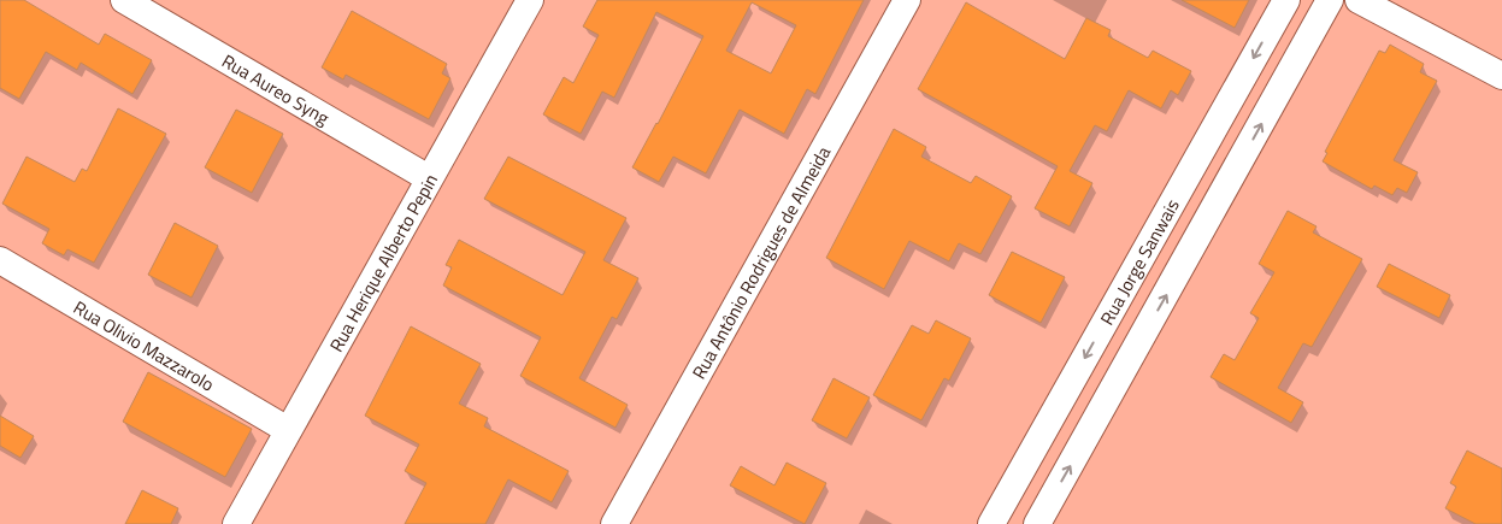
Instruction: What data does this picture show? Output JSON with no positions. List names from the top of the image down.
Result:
{
  "streets": {
    "street": [
      "Rua Aureo Syng",
      "Rua Herique Alberto Pepin",
      "Rua Antônio Rodrigues de Almeida",
      "Rua Jorge Sanwais",
      "Rua Olivio Mazzarolo"
    ]
  },
  "crossings": [
    ["Rua Aureo Syng", "Rua Herique Alberto Pepin"],
    ["Rua Herique Alberto Pepin", "Rua Olivio Mazzarolo"]
  ]
}
